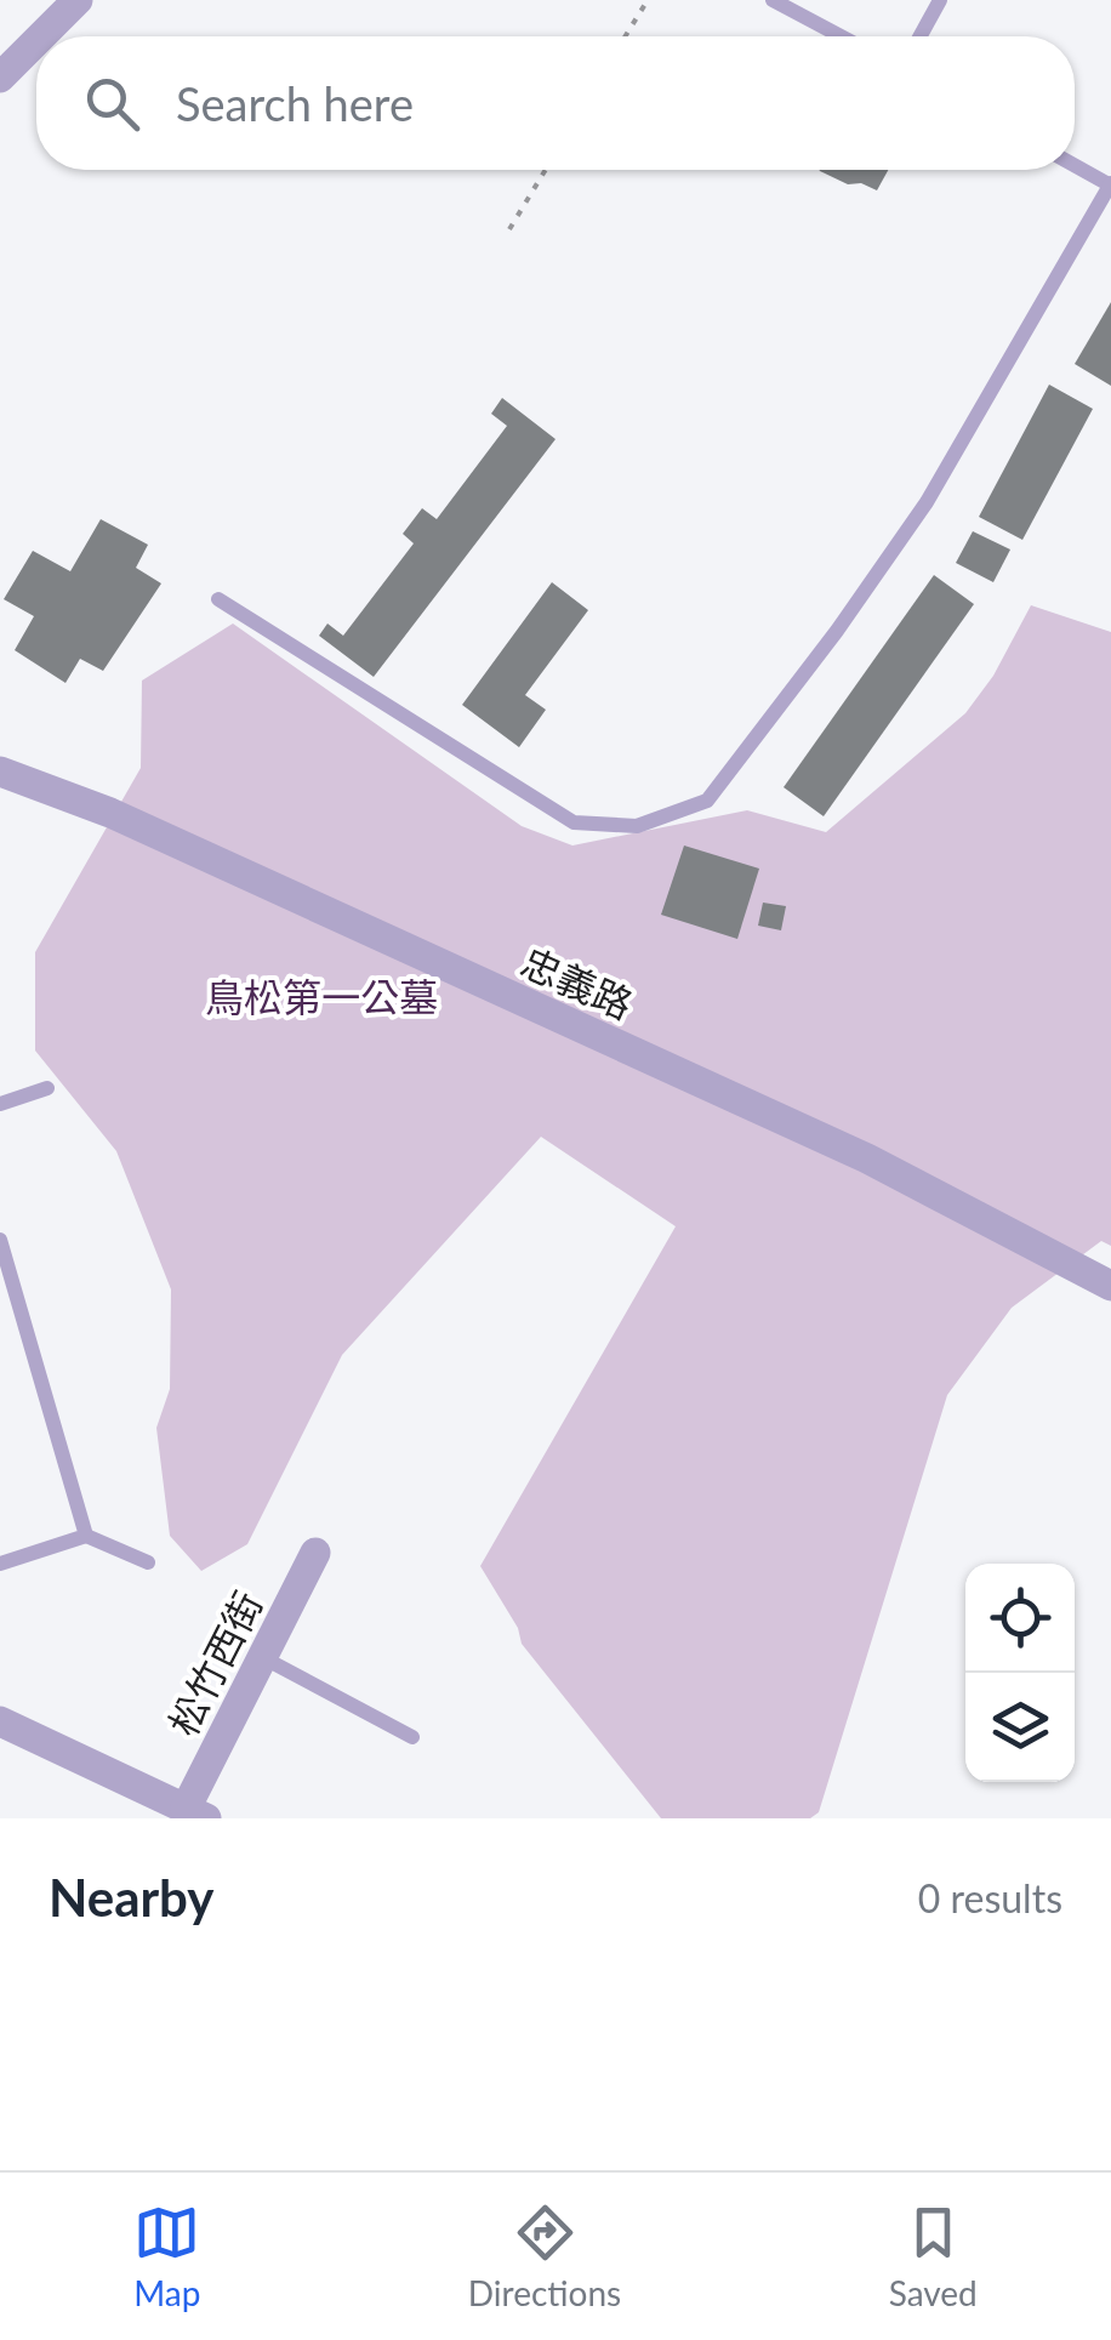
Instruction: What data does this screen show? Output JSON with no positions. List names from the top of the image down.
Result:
{
  "streets": {
    "street": ["忠義路", "松竹西街"]
  },
  "parks": ["鳥松第一公墓"],
  "page": {
    "search": "Search here",
    "heading": ["Nearby", "0 results"],
    "nav": ["Map", "Directions", "Saved"]
  }
}
